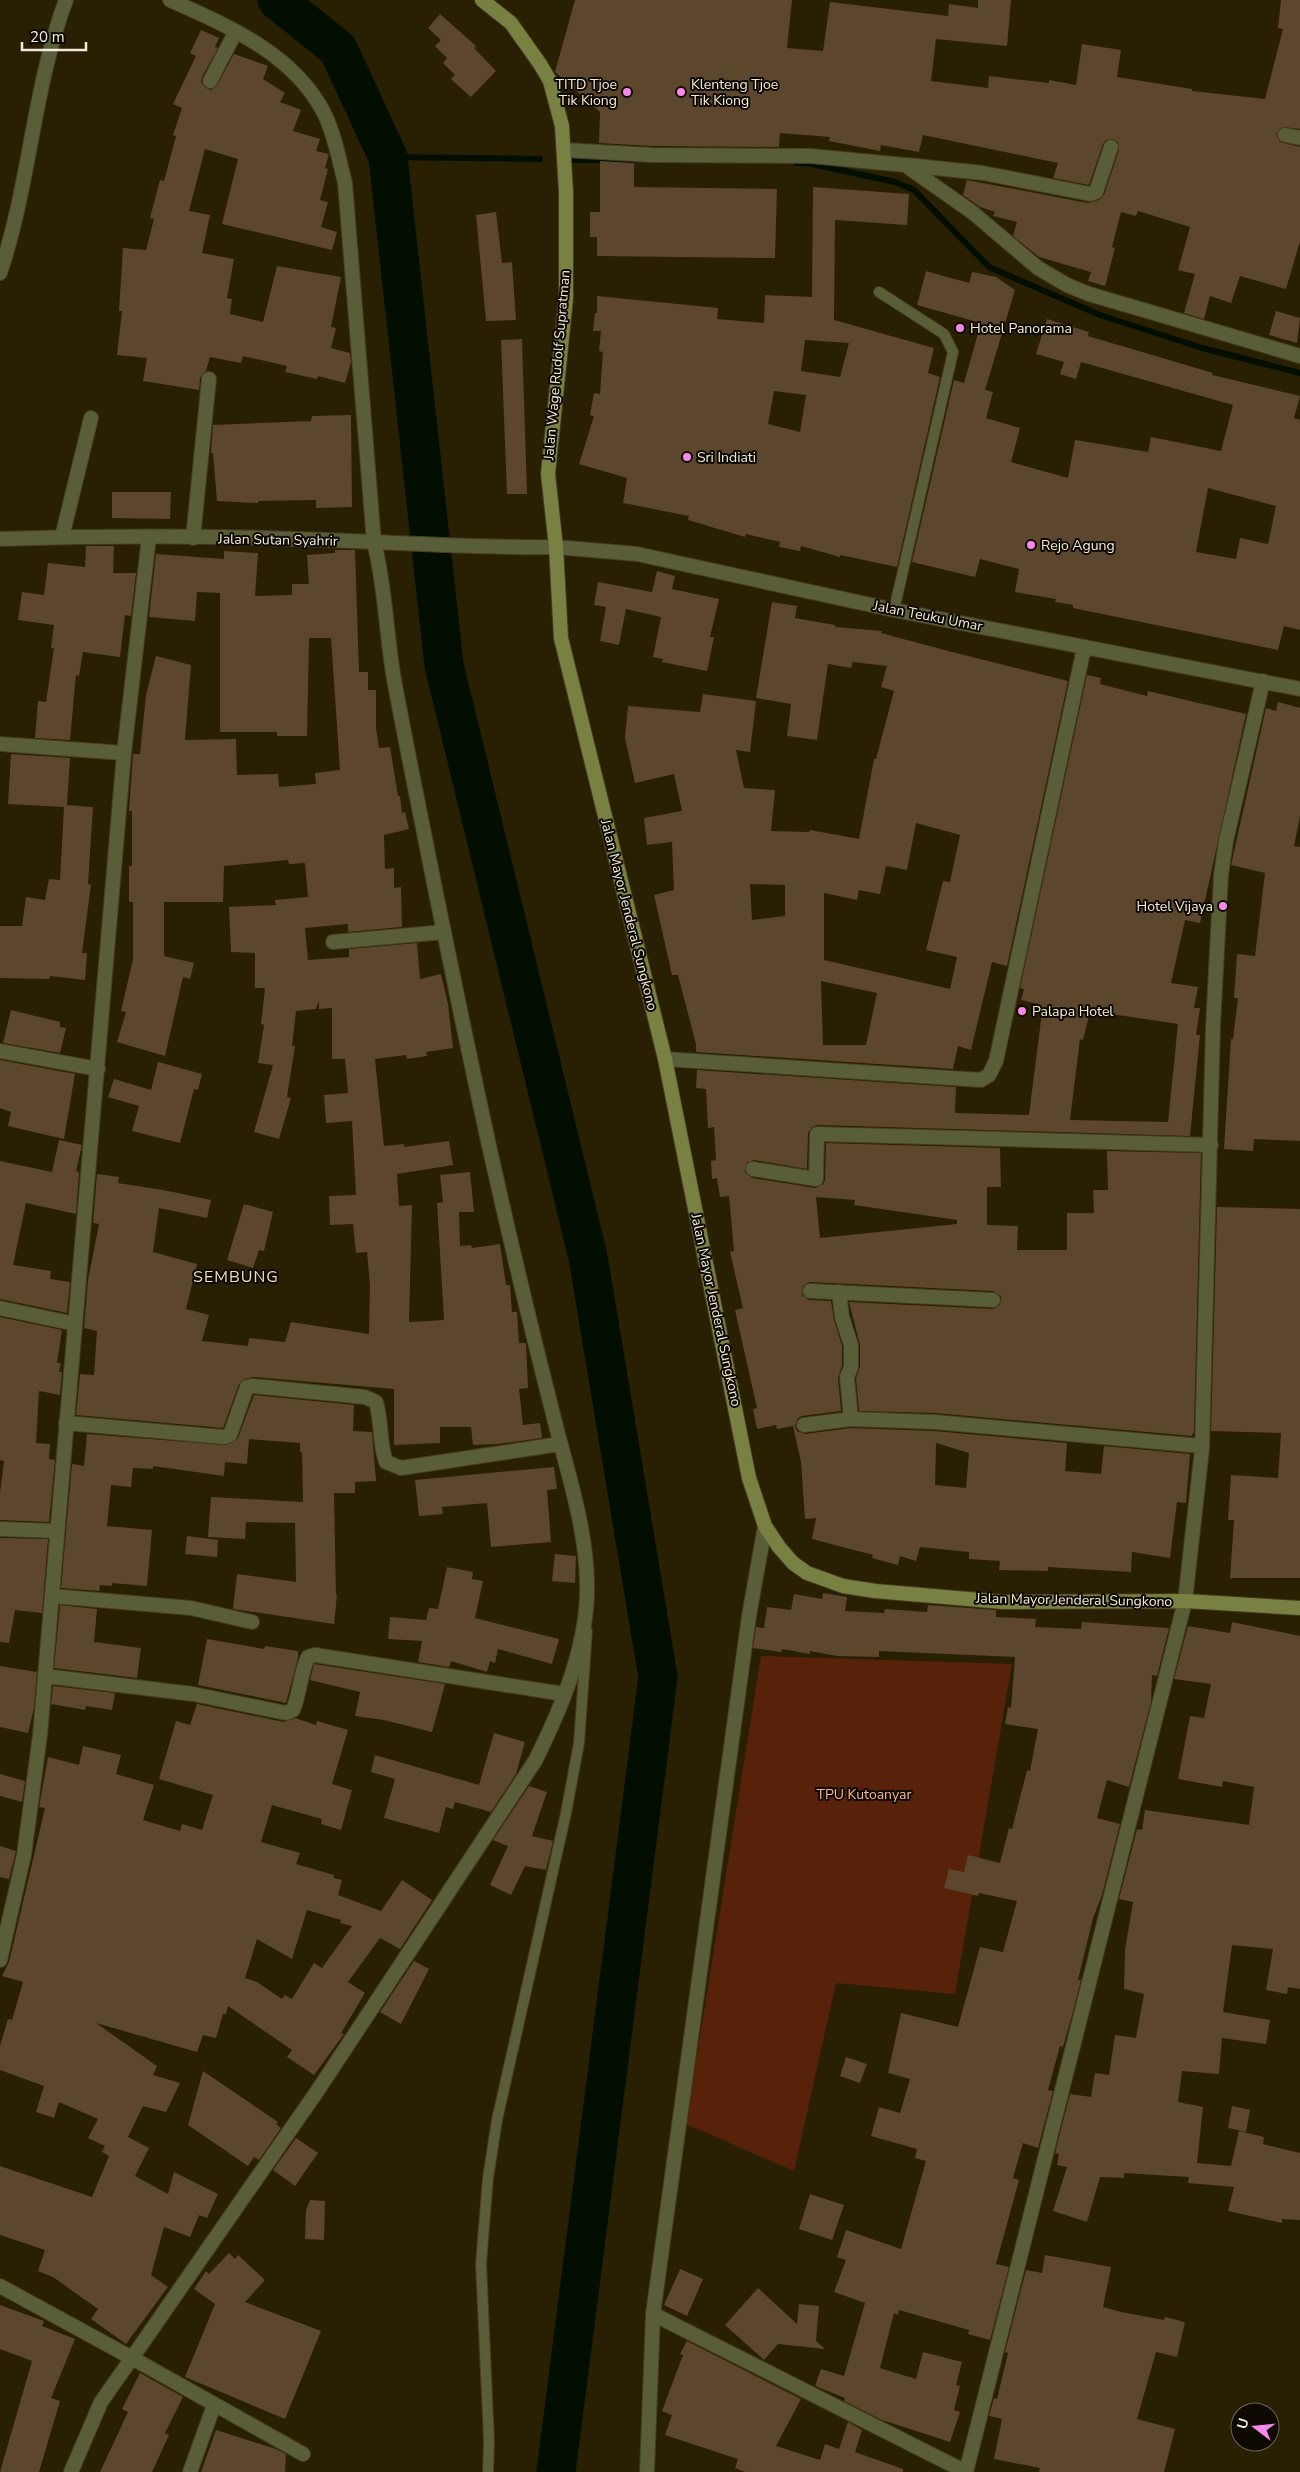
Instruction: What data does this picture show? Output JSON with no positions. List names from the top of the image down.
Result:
{
  "streets": {
    "main road": ["Jalan Wage Rudolf Supratman", "Jalan Mayor Jenderal Sungkono"],
    "street": ["Jalan Sutan Syahrir", "Jalan Teuku Umar"]
  },
  "crossings": [
    ["Jalan Wage Rudolf Supratman", "Jalan Sutan Syahrir"],
    ["Jalan Wage Rudolf Supratman", "Jalan Teuku Umar"],
    ["Jalan Wage Rudolf Supratman", "Jalan Mayor Jenderal Sungkono"],
    ["Jalan Sutan Syahrir", "Jalan Teuku Umar"],
    ["Jalan Sutan Syahrir", "Jalan Mayor Jenderal Sungkono"],
    ["Jalan Teuku Umar", "Jalan Mayor Jenderal Sungkono"]
  ],
  "districts": ["SEMBUNG"],
  "parks": ["TPU Kutoanyar"],
  "places": [
    "TITD Tjoe Tik Kiong",
    "Klenteng Tjoe Tik Kiong",
    "Hotel Panorama",
    "Sri Indiati",
    "Rejo Agung",
    "Hotel Vijaya",
    "Palapa Hotel"
  ],
  "scale_bar": "20 m",
  "north": "left"
}
